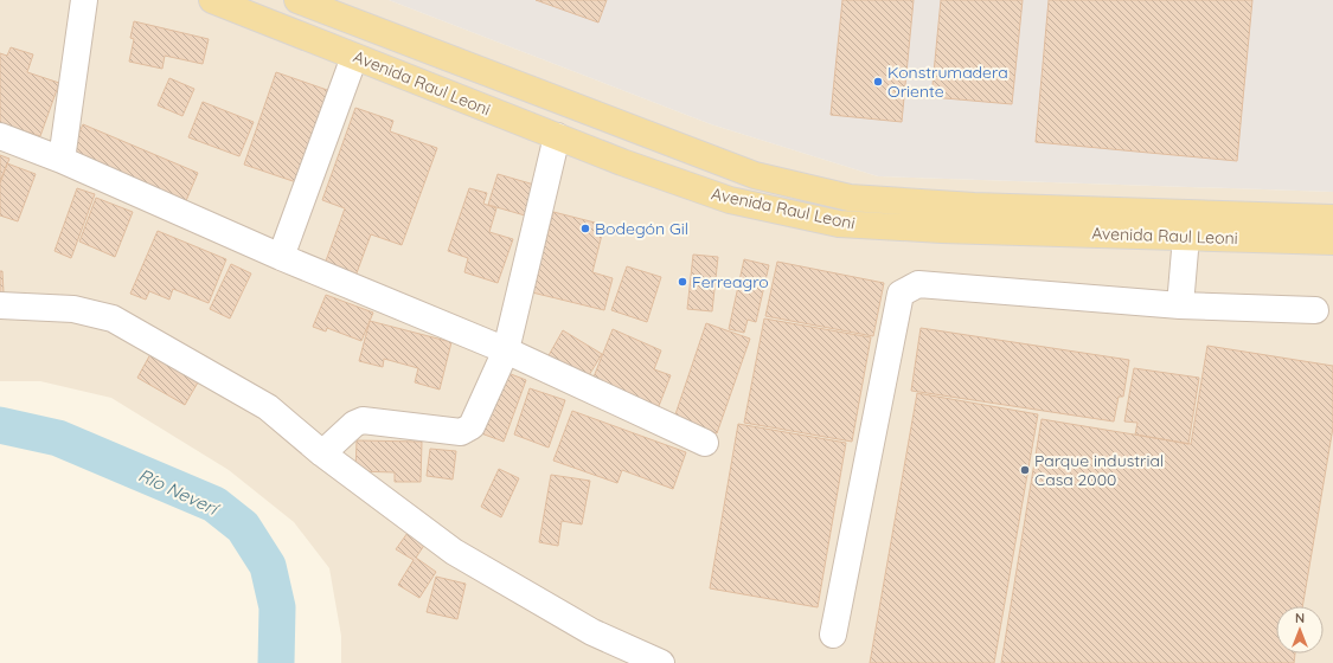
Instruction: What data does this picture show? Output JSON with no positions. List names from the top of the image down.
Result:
{
  "streets": {
    "main road": ["Avenida Raul Leoni"]
  },
  "water": ["Río Neverí"],
  "places": [
    "Konstrumadera Oriente",
    "Bodegón Gil",
    "Ferreagro",
    "Parque industrial Casa 2000"
  ],
  "north": "top"
}
